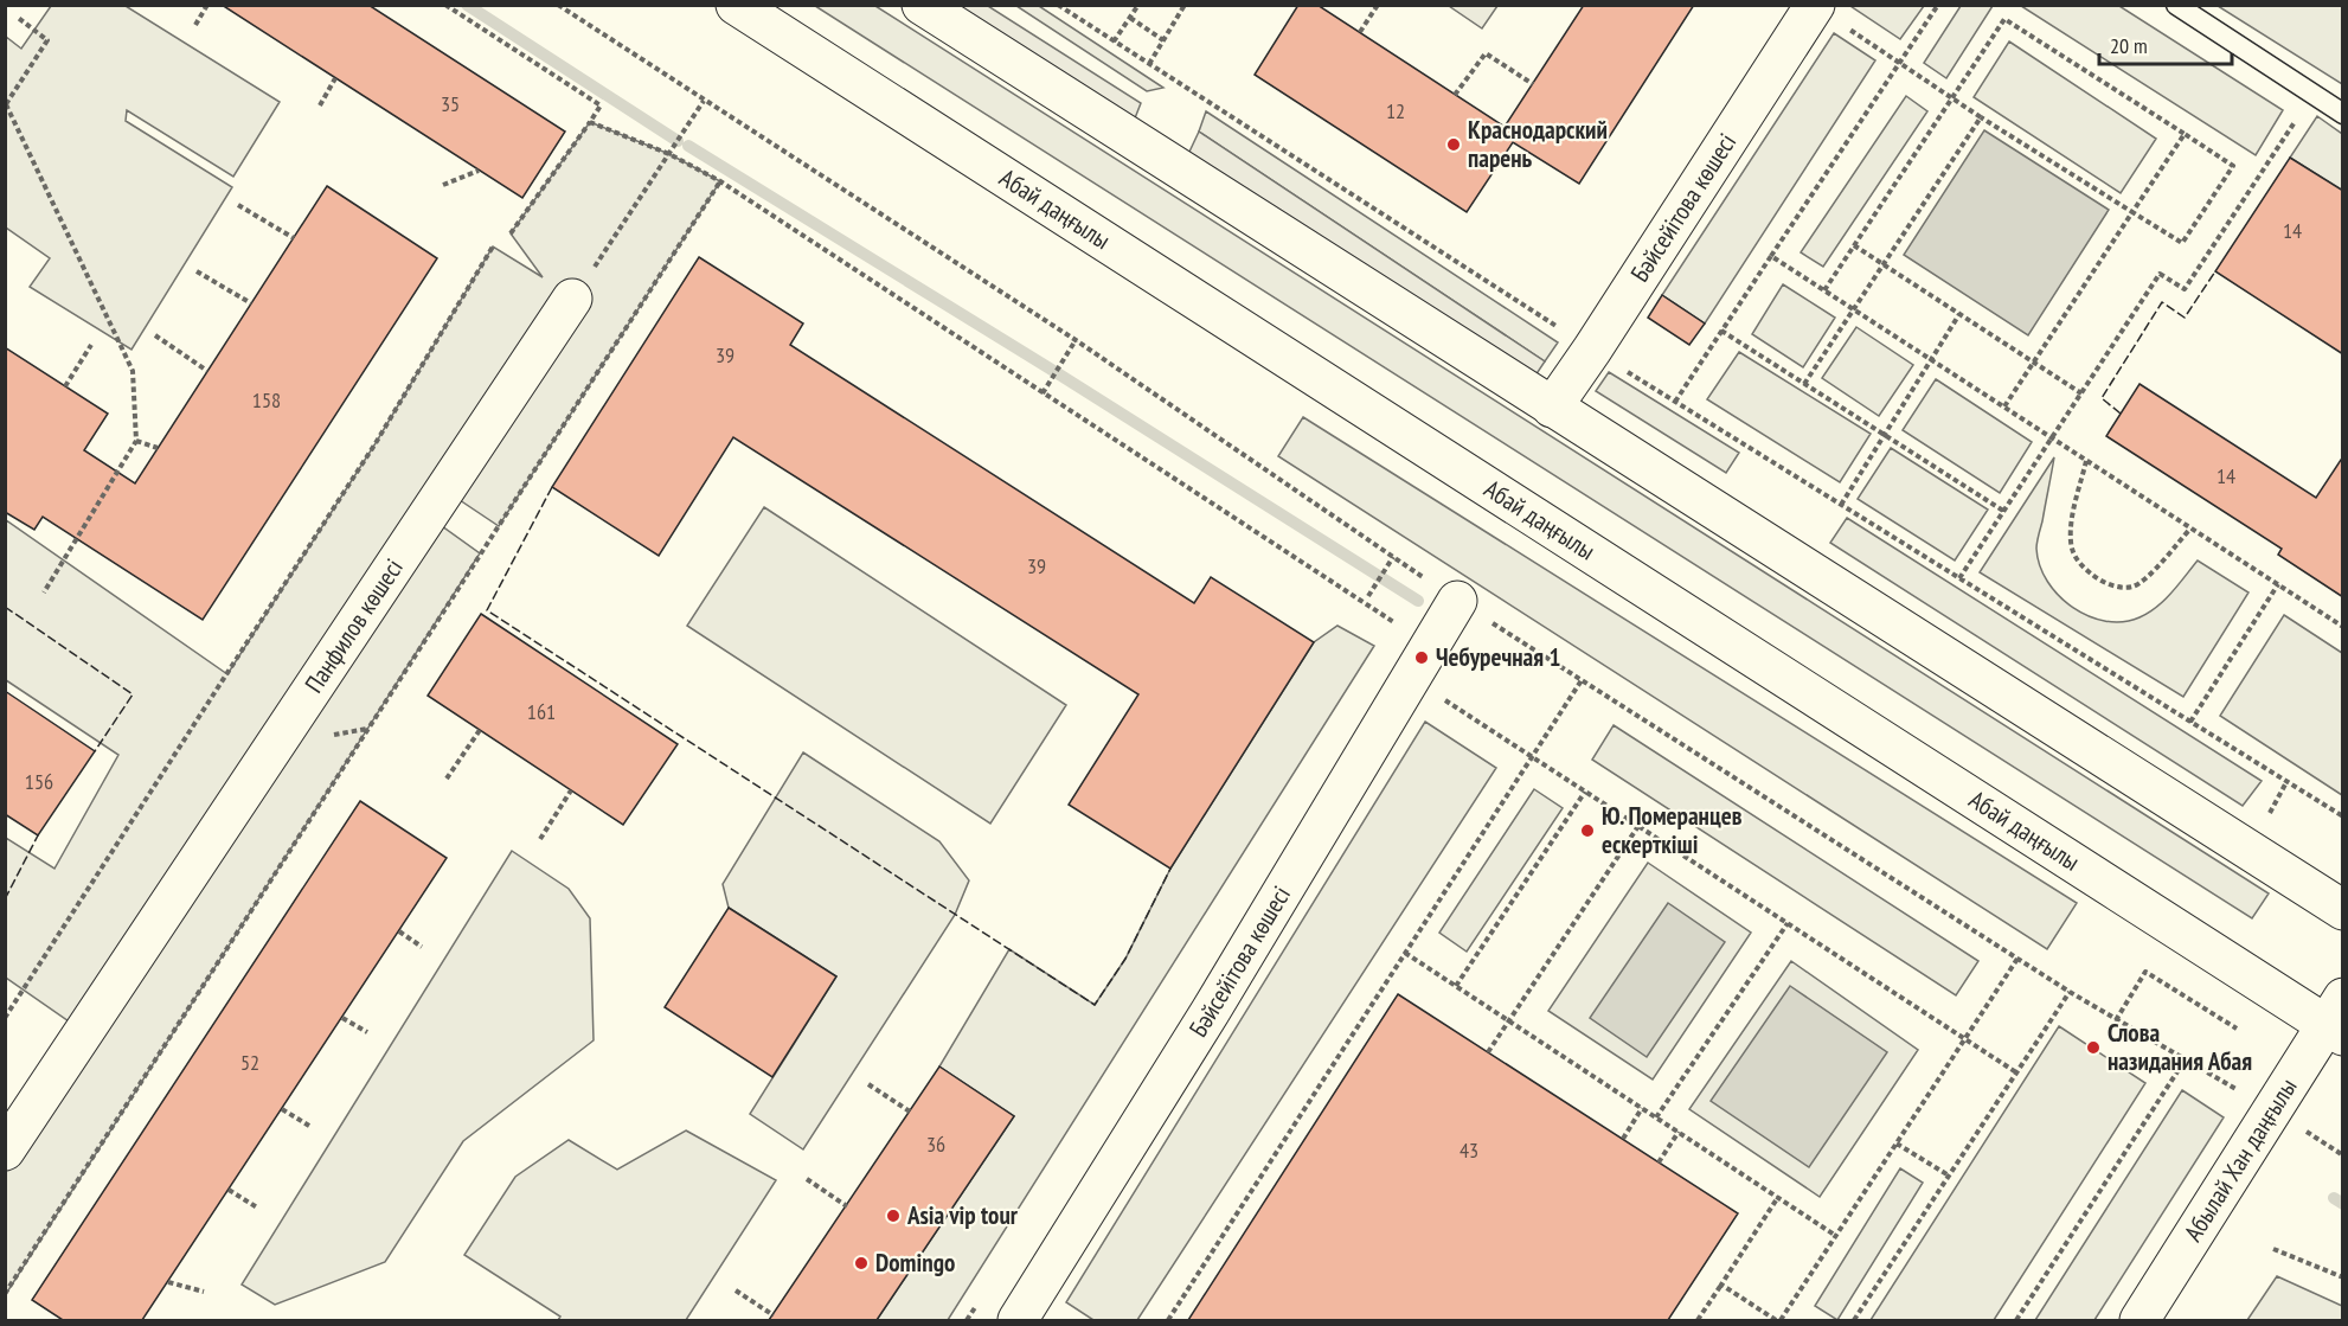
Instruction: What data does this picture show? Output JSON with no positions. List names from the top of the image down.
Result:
{
  "streets": {
    "main road": [
      "Бәйсейітова көшесі",
      "Абай даңғылы",
      "Панфилов көшесі",
      "Абылай Хан даңғылы"
    ]
  },
  "crossings": [
    ["Абай даңғылы", "Абылай Хан даңғылы"]
  ],
  "places": [
    "Краснодарский парень",
    "Чебуречная 1",
    "Ю. Померанцев ескерткіші",
    "Слова назидания Абая",
    "Asia vip tour",
    "Domingo"
  ],
  "house_numbers": [
    "35",
    "12",
    "14",
    "39",
    "158",
    "14",
    "39",
    "161",
    "156",
    "52",
    "36",
    "43"
  ],
  "scale_bar": "20 m"
}
